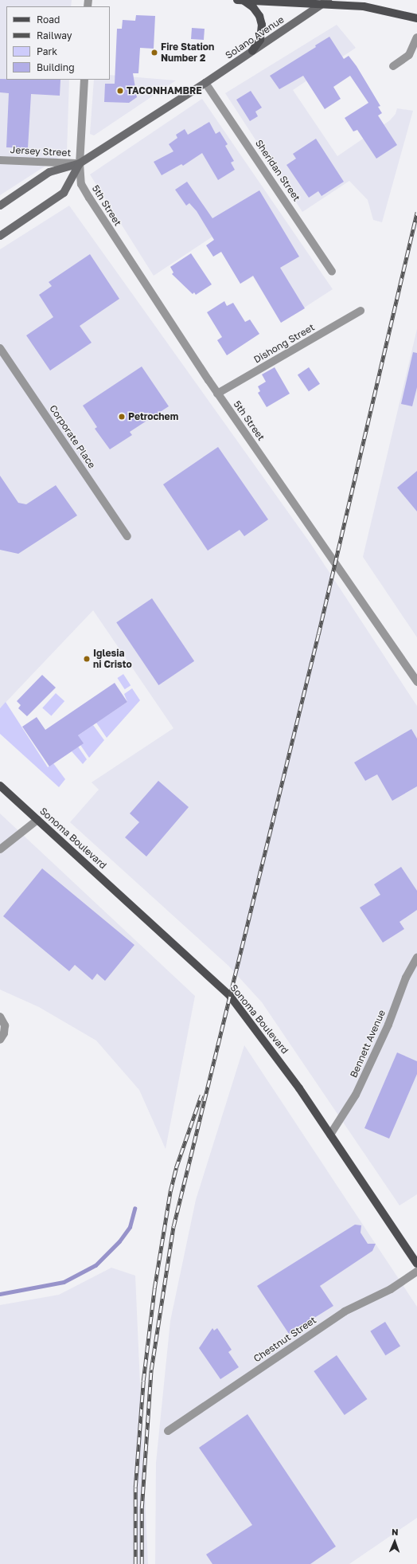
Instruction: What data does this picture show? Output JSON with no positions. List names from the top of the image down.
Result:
{
  "streets": {
    "main road": ["Solano Avenue", "Sonoma Boulevard"],
    "street": [
      "Jersey Street",
      "Sheridan Street",
      "5th Street",
      "Dishong Street",
      "Corporate Place",
      "Bennett Avenue",
      "Chestnut Street"
    ]
  },
  "crossings": [
    ["Solano Avenue", "Jersey Street"],
    ["Solano Avenue", "Sheridan Street"],
    ["Solano Avenue", "5th Street"],
    ["Jersey Street", "5th Street"],
    ["5th Street", "Dishong Street"],
    ["Sonoma Boulevard", "Bennett Avenue"]
  ],
  "places": [
    "Fire Station Number 2",
    "TACONHAMBRE",
    "Petrochem",
    "Iglesia ni Cristo"
  ],
  "legend": [
    "Road",
    "Railway",
    "Park",
    "Building"
  ],
  "north": "top"
}
